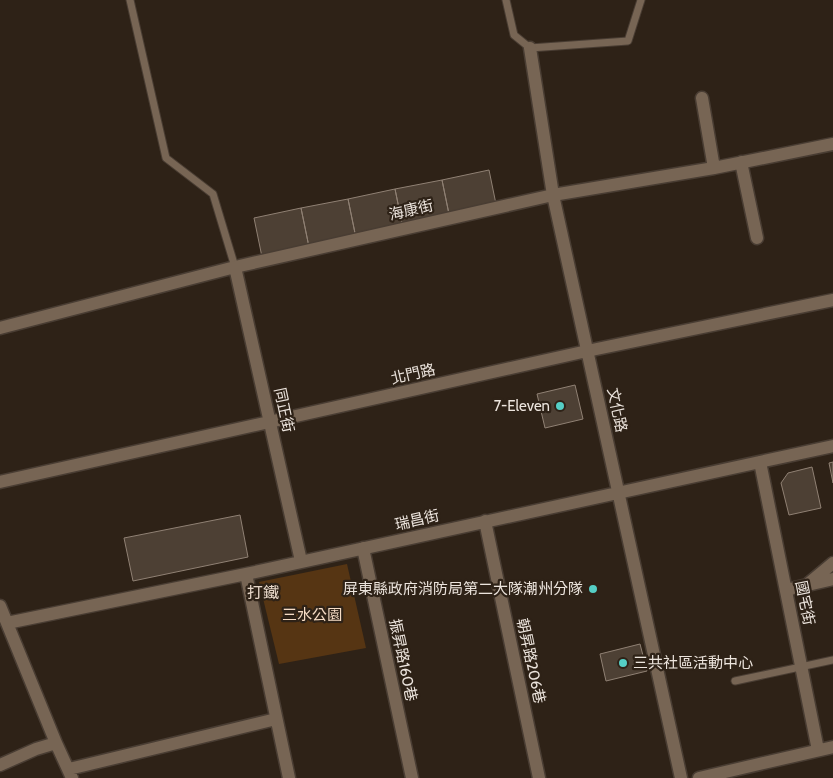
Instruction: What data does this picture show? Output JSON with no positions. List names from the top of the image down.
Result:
{
  "streets": {
    "street": [
      "海康街",
      "北門路",
      "同正街",
      "文化路",
      "瑞昌街",
      "國宅街",
      "振昇路160巷",
      "朝昇路206巷"
    ]
  },
  "crossings": [
    ["海康街", "同正街"],
    ["海康街", "文化路"],
    ["北門路", "同正街"],
    ["北門路", "文化路"],
    ["同正街", "瑞昌街"],
    ["文化路", "瑞昌街"],
    ["瑞昌街", "國宅街"],
    ["瑞昌街", "振昇路160巷"],
    ["瑞昌街", "朝昇路206巷"]
  ],
  "districts": ["打鐵"],
  "parks": ["三水公園"],
  "places": ["7-Eleven", "屏東縣政府消防局第二大隊潮州分隊", "三共社區活動中心"]
}
